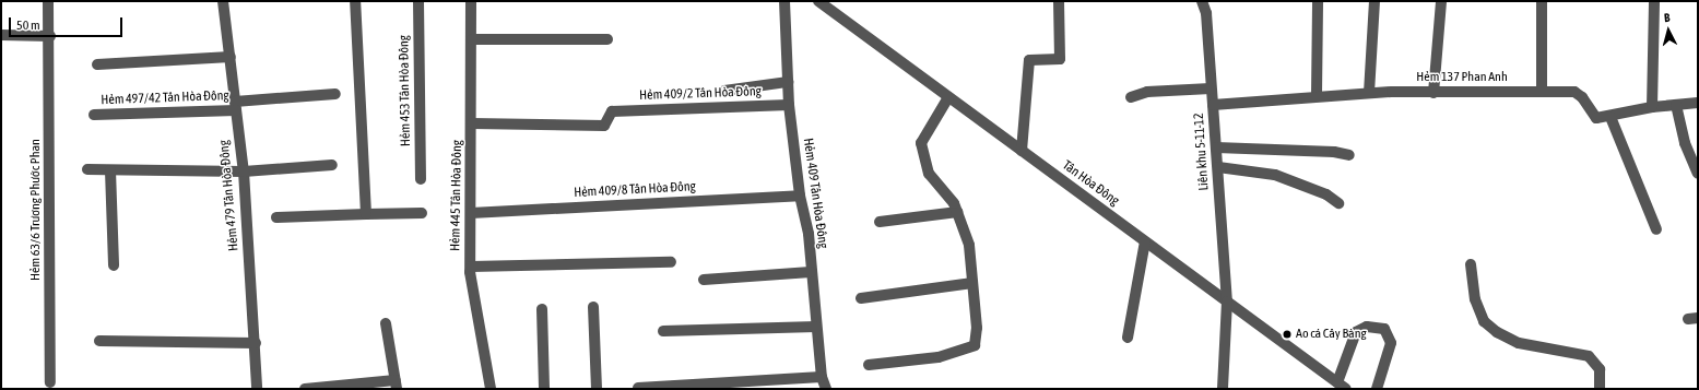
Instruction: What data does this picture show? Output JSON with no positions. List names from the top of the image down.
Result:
{
  "streets": {
    "street": [
      "Hẻm 137 Phan Anh",
      "Hẻm 453 Tân Hòa Đông",
      "Hẻm 409/2 Tân Hòa Đông",
      "Hẻm 497/42 Tân Hòa Đông",
      "Liên khu 5-11-12",
      "Tân Hòa Đông",
      "Hẻm 409/8 Tân Hòa Đông",
      "Hẻm 409 Tân Hòa Đông",
      "Hẻm 479 Tân Hòa Đông",
      "Hẻm 445 Tân Hòa Đông",
      "Hẻm 63/6 Trương Phước Phan"
    ]
  },
  "crossings": [
    ["Hẻm 137 Phan Anh", "Liên khu 5-11-12"],
    ["Hẻm 409/2 Tân Hòa Đông", "Hẻm 409 Tân Hòa Đông"],
    ["Hẻm 409/2 Tân Hòa Đông", "Hẻm 445 Tân Hòa Đông"],
    ["Hẻm 497/42 Tân Hòa Đông", "Hẻm 479 Tân Hòa Đông"],
    ["Liên khu 5-11-12", "Tân Hòa Đông"],
    ["Hẻm 409/8 Tân Hòa Đông", "Hẻm 409 Tân Hòa Đông"],
    ["Hẻm 409/8 Tân Hòa Đông", "Hẻm 445 Tân Hòa Đông"]
  ],
  "places": ["Ao cá Cây Bàng"],
  "scale_bar": "50 m",
  "north": "top"
}
